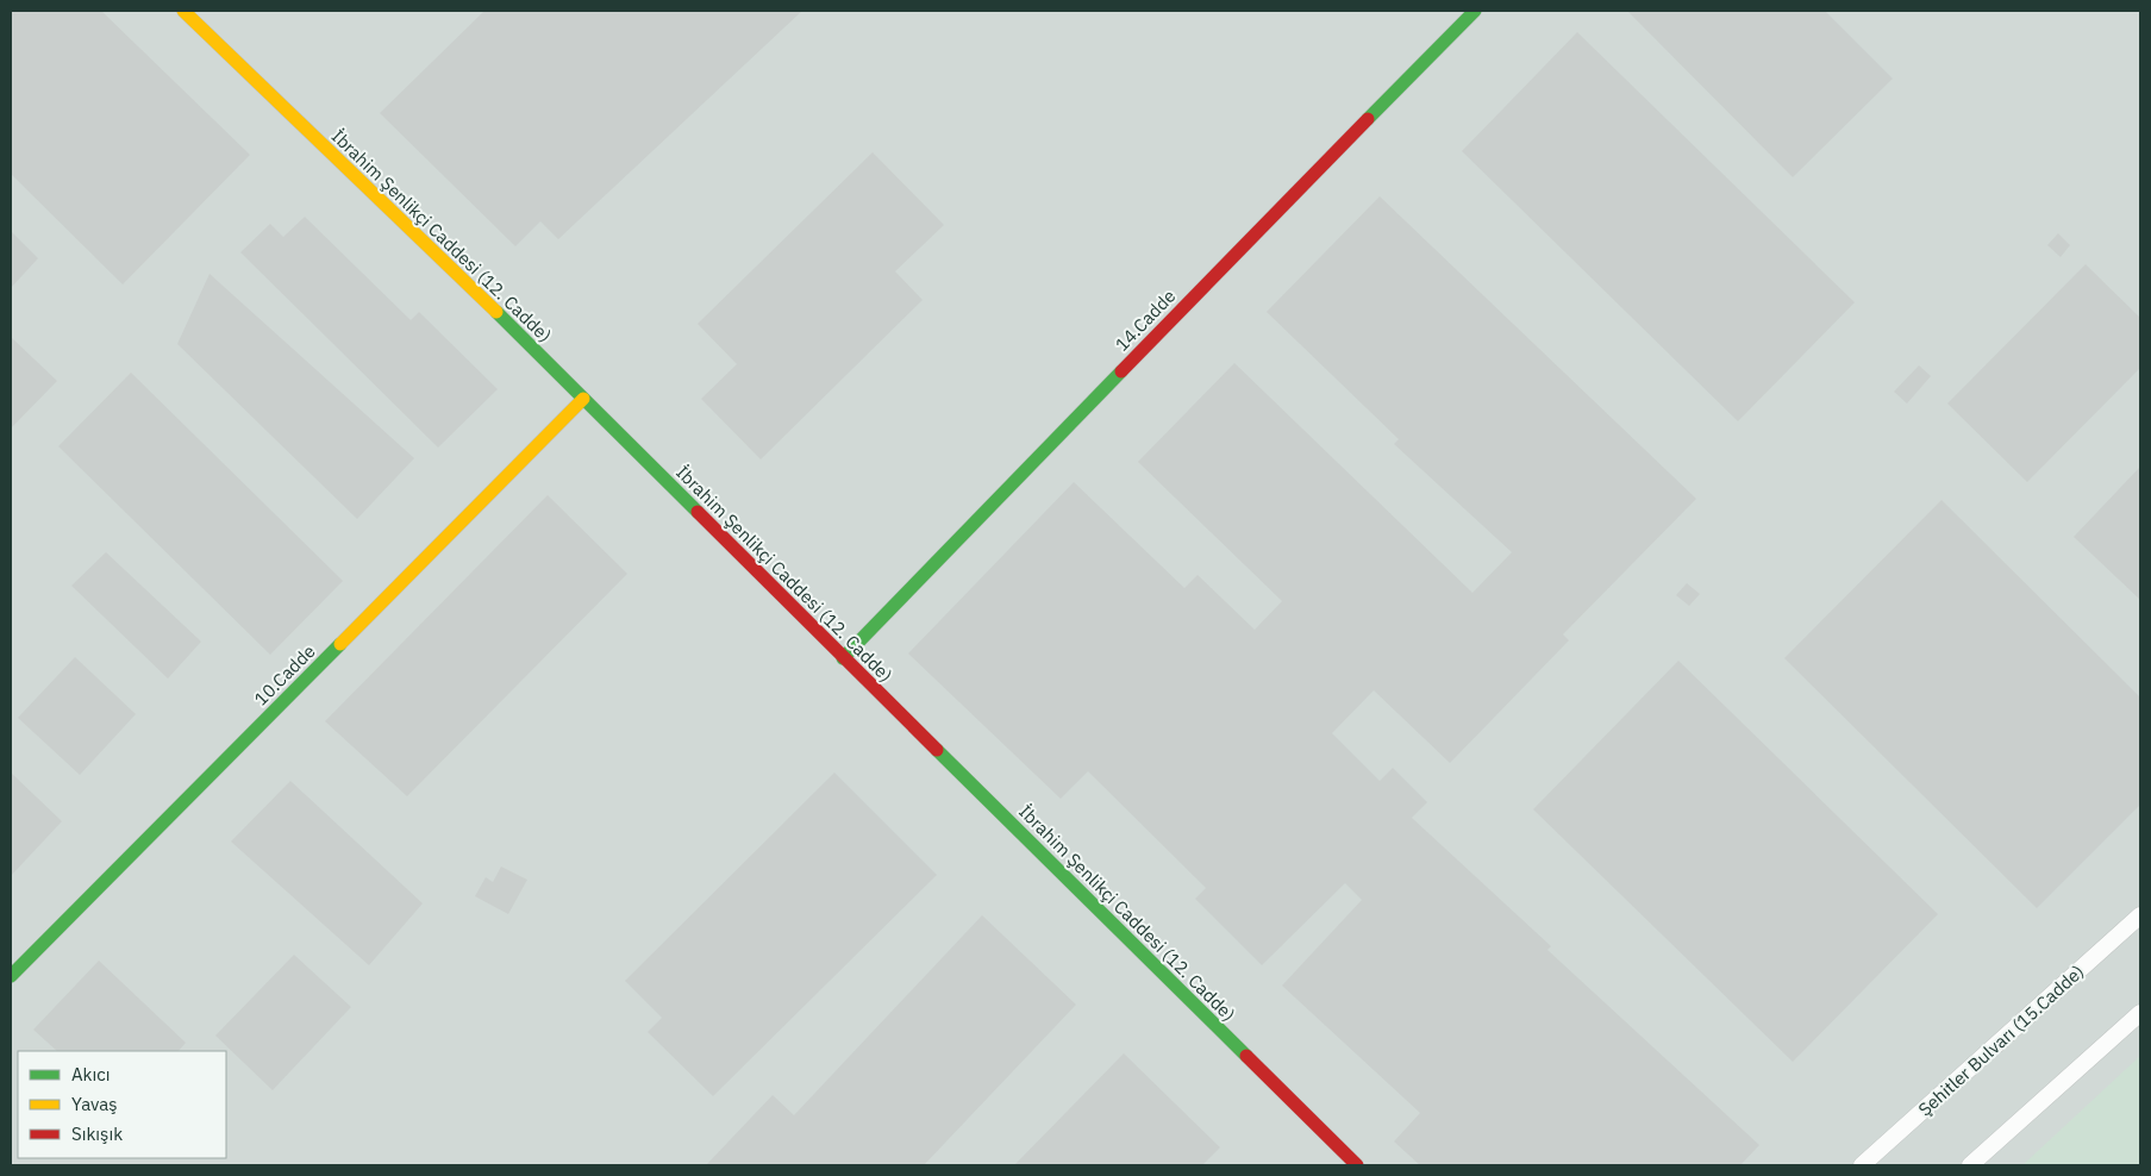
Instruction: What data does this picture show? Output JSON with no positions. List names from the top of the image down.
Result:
{
  "streets": {
    "street": [
      "İbrahim Şenlikçi Caddesi (12. Cadde)",
      "14.Cadde",
      "10.Cadde",
      "Şehitler Bulvarı (15.Cadde)"
    ]
  },
  "crossings": [
    ["İbrahim Şenlikçi Caddesi (12. Cadde)", "14.Cadde"],
    ["İbrahim Şenlikçi Caddesi (12. Cadde)", "10.Cadde"]
  ],
  "legend": ["Akıcı", "Yavaş", "Sıkışık"]
}
